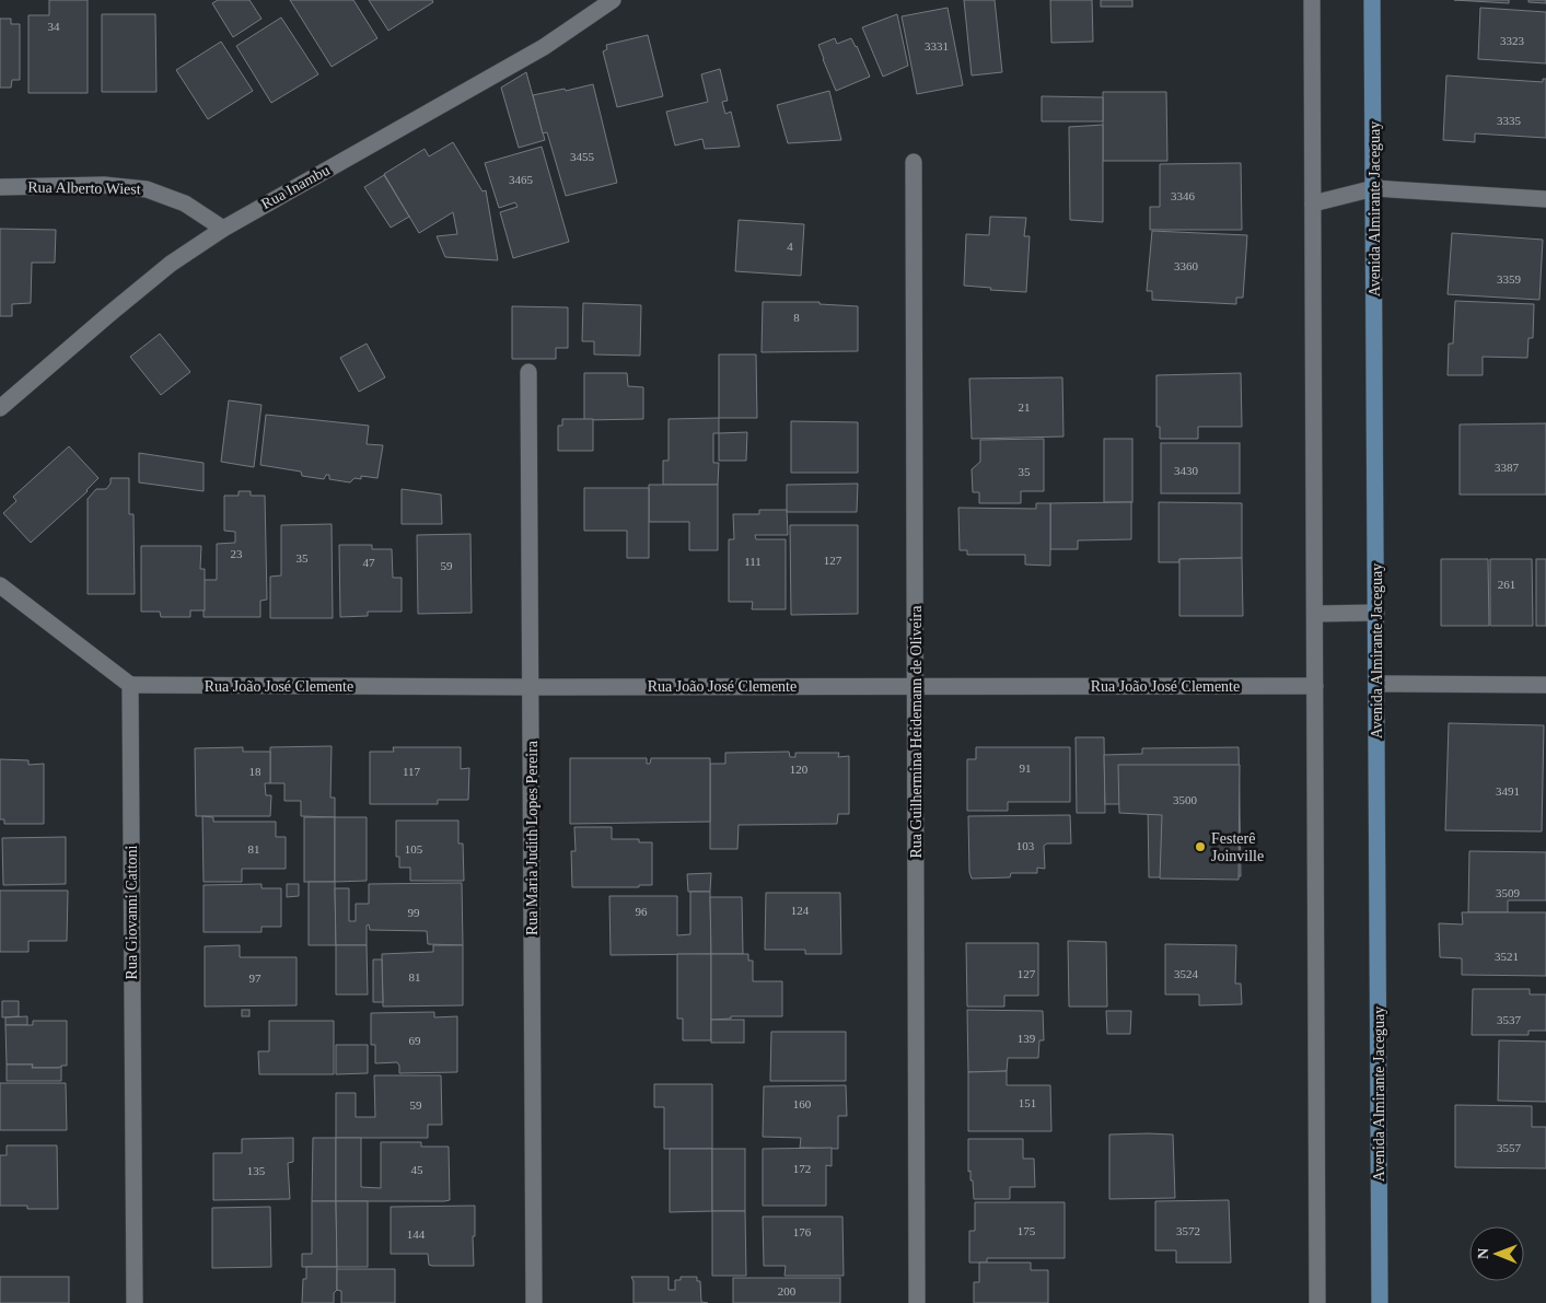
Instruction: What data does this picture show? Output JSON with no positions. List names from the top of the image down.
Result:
{
  "streets": {
    "main road": ["Avenida Almirante Jaceguay"],
    "street": [
      "Rua Inambu",
      "Rua Alberto Wiest",
      "Rua João José Clemente",
      "Rua Guilhermina Heidemann de Oliveira",
      "Rua Maria Judith Lopes Pereira",
      "Rua Giovanni Cattoni"
    ]
  },
  "crossings": [
    ["Rua Inambu", "Rua Alberto Wiest"],
    ["Rua João José Clemente", "Rua Guilhermina Heidemann de Oliveira"],
    ["Rua João José Clemente", "Rua Maria Judith Lopes Pereira"],
    ["Rua João José Clemente", "Rua Giovanni Cattoni"]
  ],
  "places": ["Festerê Joinville"],
  "house_numbers": [
    "34",
    "3323",
    "3331",
    "3335",
    "3455",
    "3465",
    "3346",
    "4",
    "3360",
    "3359",
    "8",
    "21",
    "3387",
    "3430",
    "35",
    "23",
    "35",
    "127",
    "111",
    "47",
    "59",
    "261",
    "91",
    "120",
    "18",
    "117",
    "3491",
    "3500",
    "103",
    "81",
    "105",
    "3509",
    "124",
    "96",
    "99",
    "3521",
    "127",
    "3524",
    "81",
    "97",
    "3537",
    "139",
    "69",
    "151",
    "160",
    "59",
    "3557",
    "172",
    "45",
    "135",
    "175",
    "3572",
    "176",
    "144",
    "200"
  ],
  "north": "left"
}
